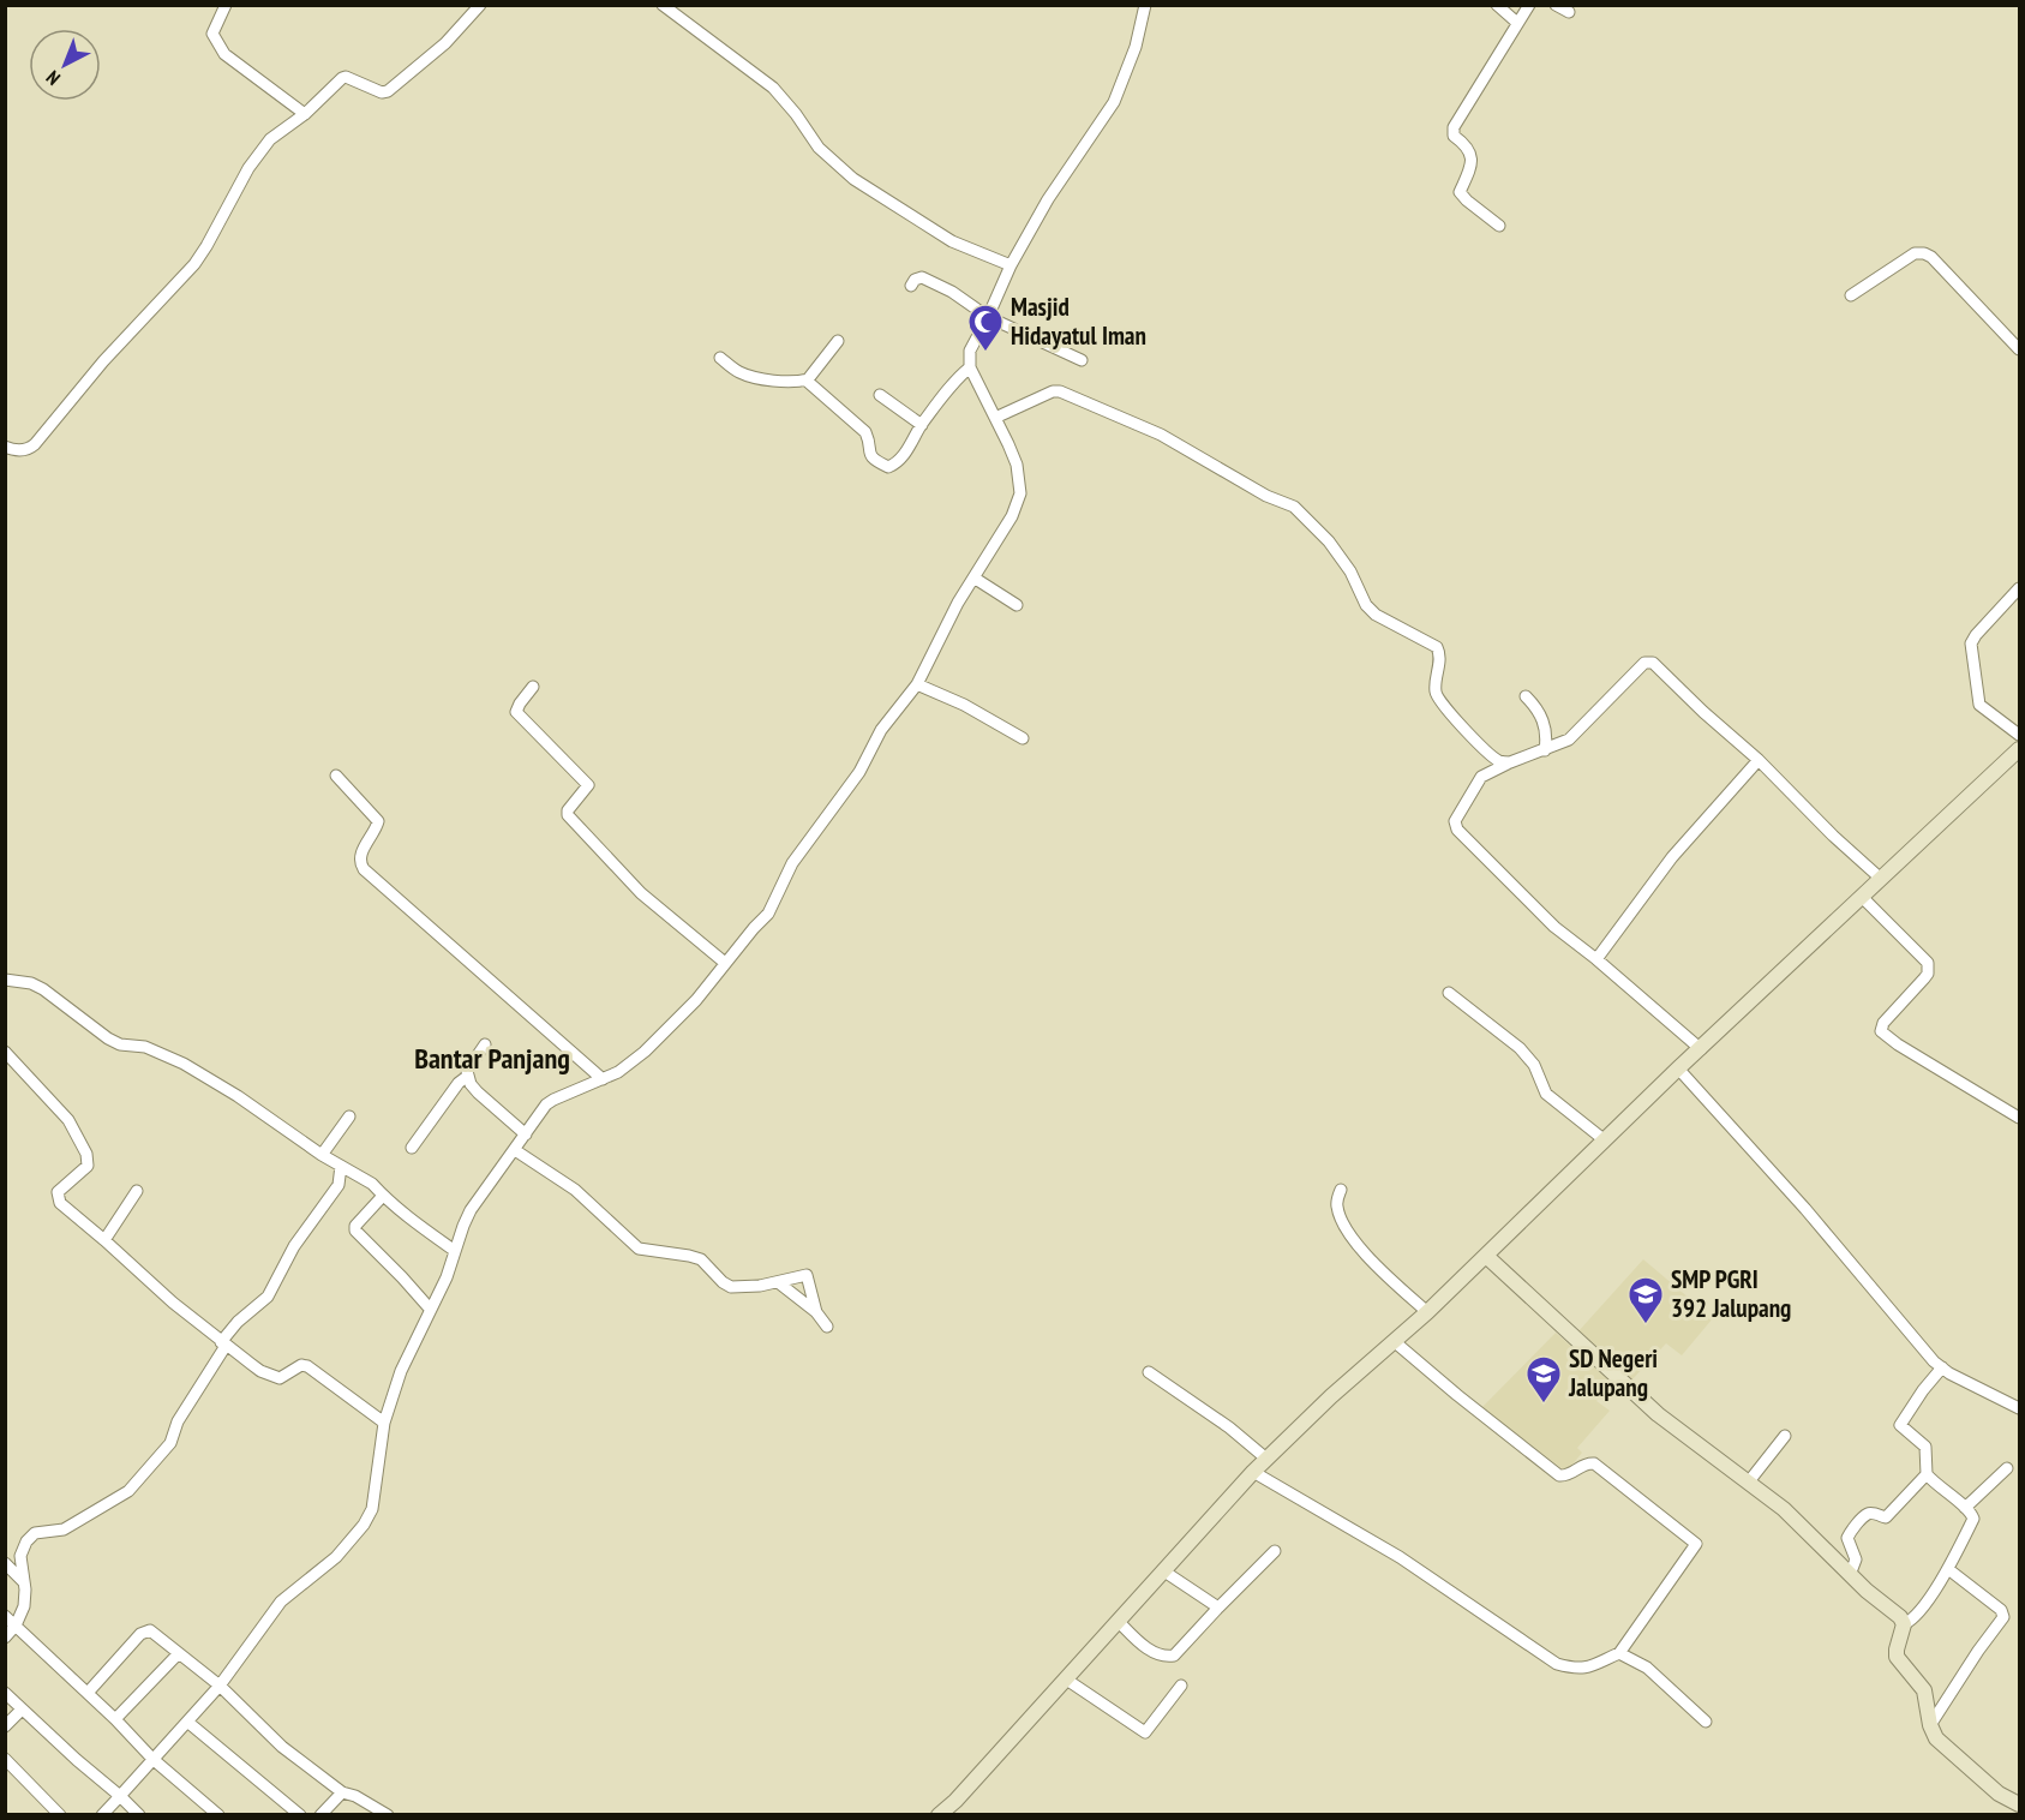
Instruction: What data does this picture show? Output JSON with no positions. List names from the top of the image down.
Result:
{
  "districts": ["Bantar Panjang"],
  "places": {
    "mosque": ["Masjid Hidayatul Iman"],
    "school or university": ["SMP PGRI 392 Jalupang", "SD Negeri Jalupang"]
  },
  "north": "bottom left"
}
